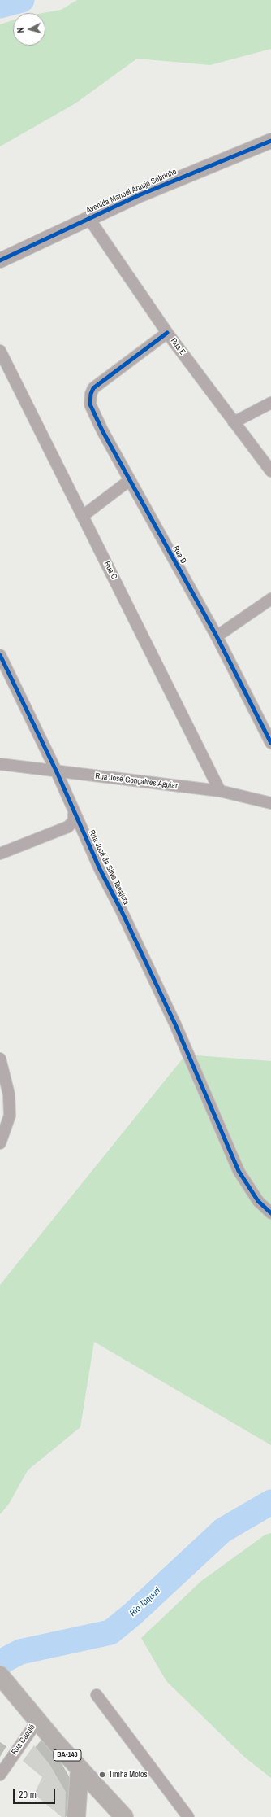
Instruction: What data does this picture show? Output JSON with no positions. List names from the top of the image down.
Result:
{
  "streets": {
    "main road": ["BA-148"],
    "street": [
      "Avenida Manoel Araujo Sobrinho",
      "Rua E",
      "Rua D",
      "Rua C",
      "Rua José Gonçalves Aguiar",
      "Rua José da Silva Tanajura",
      "Rua Caculé"
    ]
  },
  "crossings": [
    ["Avenida Manoel Araujo Sobrinho", "Rua E"],
    ["Rua E", "Rua D"],
    ["Rua C", "Rua José Gonçalves Aguiar"],
    ["Rua José Gonçalves Aguiar", "Rua José da Silva Tanajura"],
    ["Rua Caculé", "BA-148"]
  ],
  "water": ["Rio Taquari"],
  "places": ["Timha Motos"],
  "scale_bar": "20 m",
  "north": "left"
}
